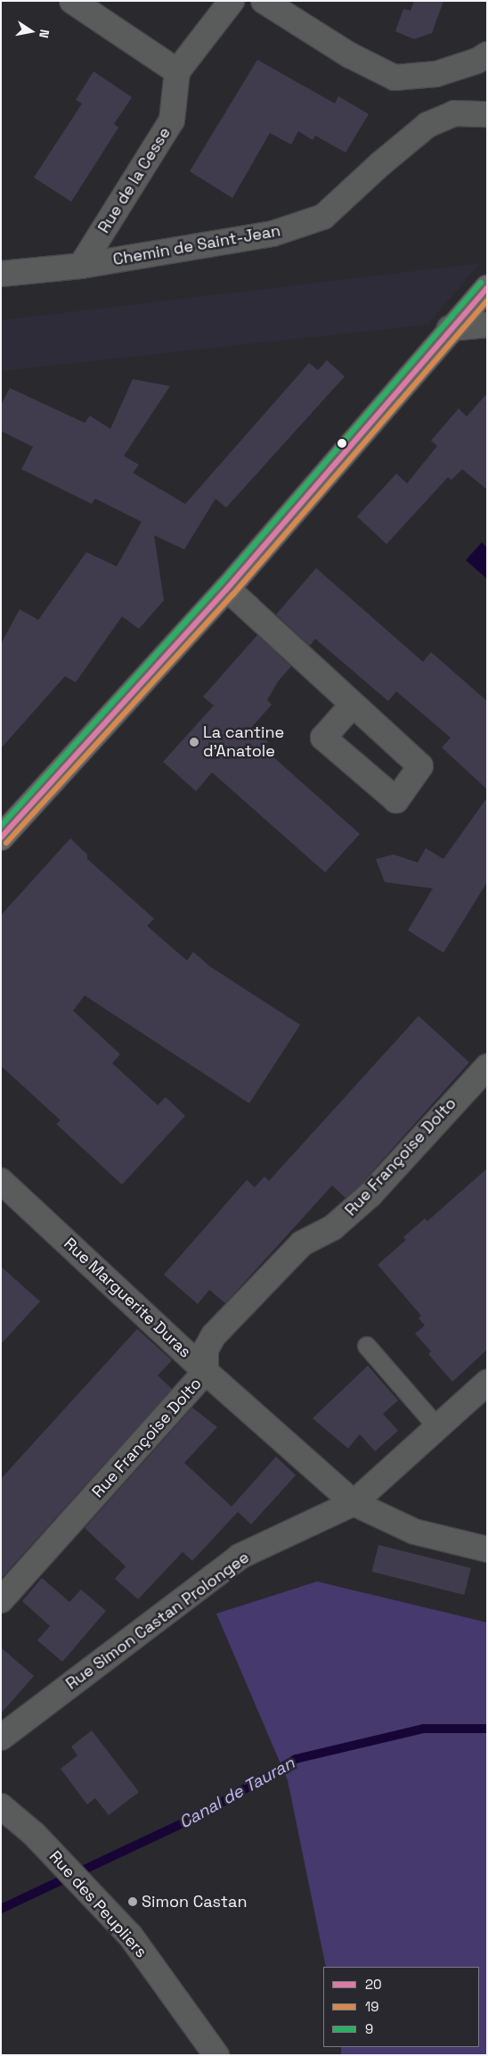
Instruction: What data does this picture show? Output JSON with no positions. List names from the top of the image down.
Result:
{
  "streets": {
    "street": [
      "Rue de la Cesse",
      "Chemin de Saint-Jean",
      "Rue Françoise Dolto",
      "Rue Marguerite Duras",
      "Rue Simon Castan Prolongee",
      "Rue des Peupliers"
    ]
  },
  "crossings": [
    ["Rue de la Cesse", "Chemin de Saint-Jean"],
    ["Rue Françoise Dolto", "Rue Marguerite Duras"],
    ["Rue Marguerite Duras", "Rue Simon Castan Prolongee"]
  ],
  "water": ["Canal de Tauran"],
  "places": ["La cantine d'Anatole", "Simon Castan"],
  "lines": ["transit line 9", "transit line 20", "transit line 19"],
  "legend": ["20", "19", "9"],
  "north": "right"
}
